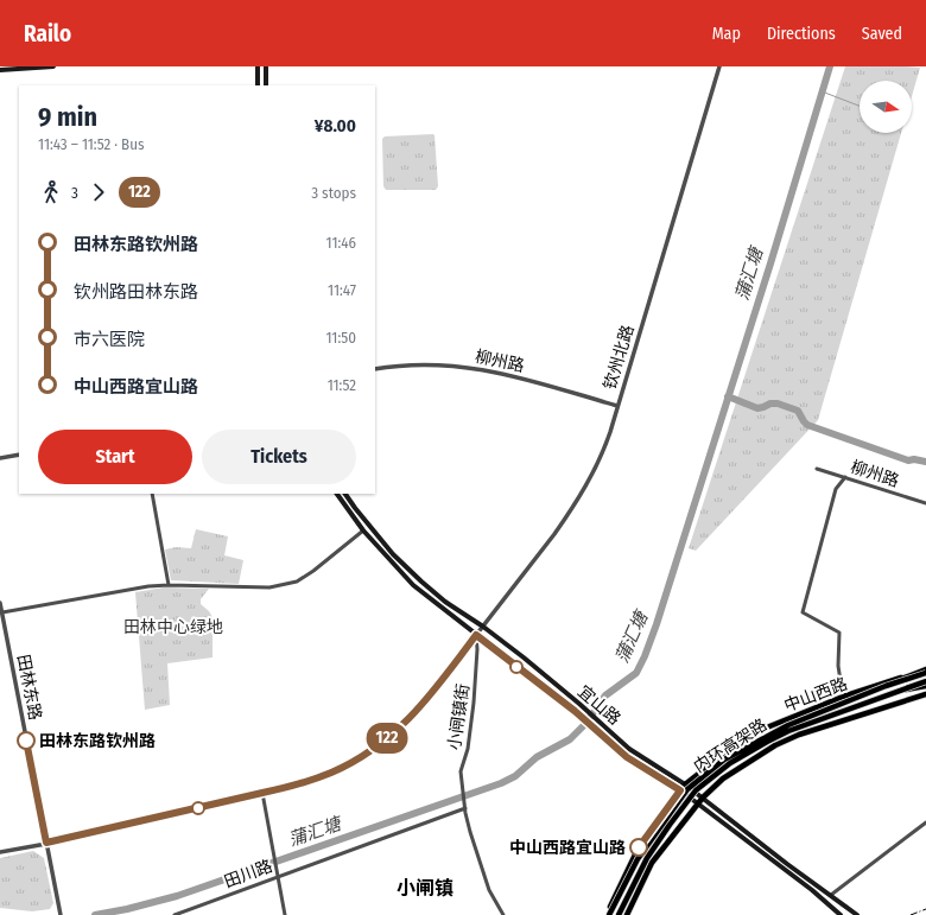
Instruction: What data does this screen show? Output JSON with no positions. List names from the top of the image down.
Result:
{
  "streets": {
    "main road": ["中山西路", "宜山路", "内环高架路"],
    "street": [
      "钦州北路",
      "柳州路",
      "田林东路",
      "小闸镇街",
      "田川路"
    ]
  },
  "crossings": [
    ["钦州北路", "柳州路"],
    ["钦州北路", "田林东路"],
    ["钦州北路", "宜山路"],
    ["钦州北路", "小闸镇街"],
    ["中山西路", "宜山路"],
    ["中山西路", "内环高架路"],
    ["宜山路", "小闸镇街"],
    ["小闸镇街", "田川路"]
  ],
  "districts": ["小闸镇"],
  "water": ["蒲汇塘"],
  "parks": ["田林中心绿地"],
  "places": ["田林东路钦州路", "中山西路宜山路"],
  "lines": ["bus line 122"],
  "north": "right",
  "page": {
    "header": "Railo",
    "nav": ["Map", "Directions", "Saved"],
    "on_map": "122",
    "heading": ["9 min", "11:43 – 11:52 · Bus", "¥8.00"],
    "legs": ["3", "122", "3 stops"],
    "list": [
      {
        "name": "田林东路钦州路",
        "value": "11:46"
      },
      {
        "name": "钦州路田林东路",
        "value": "11:47"
      },
      {
        "name": "市六医院",
        "value": "11:50"
      },
      {
        "name": "中山西路宜山路",
        "value": "11:52"
      }
    ],
    "buttons": ["Start", "Tickets"]
  }
}
